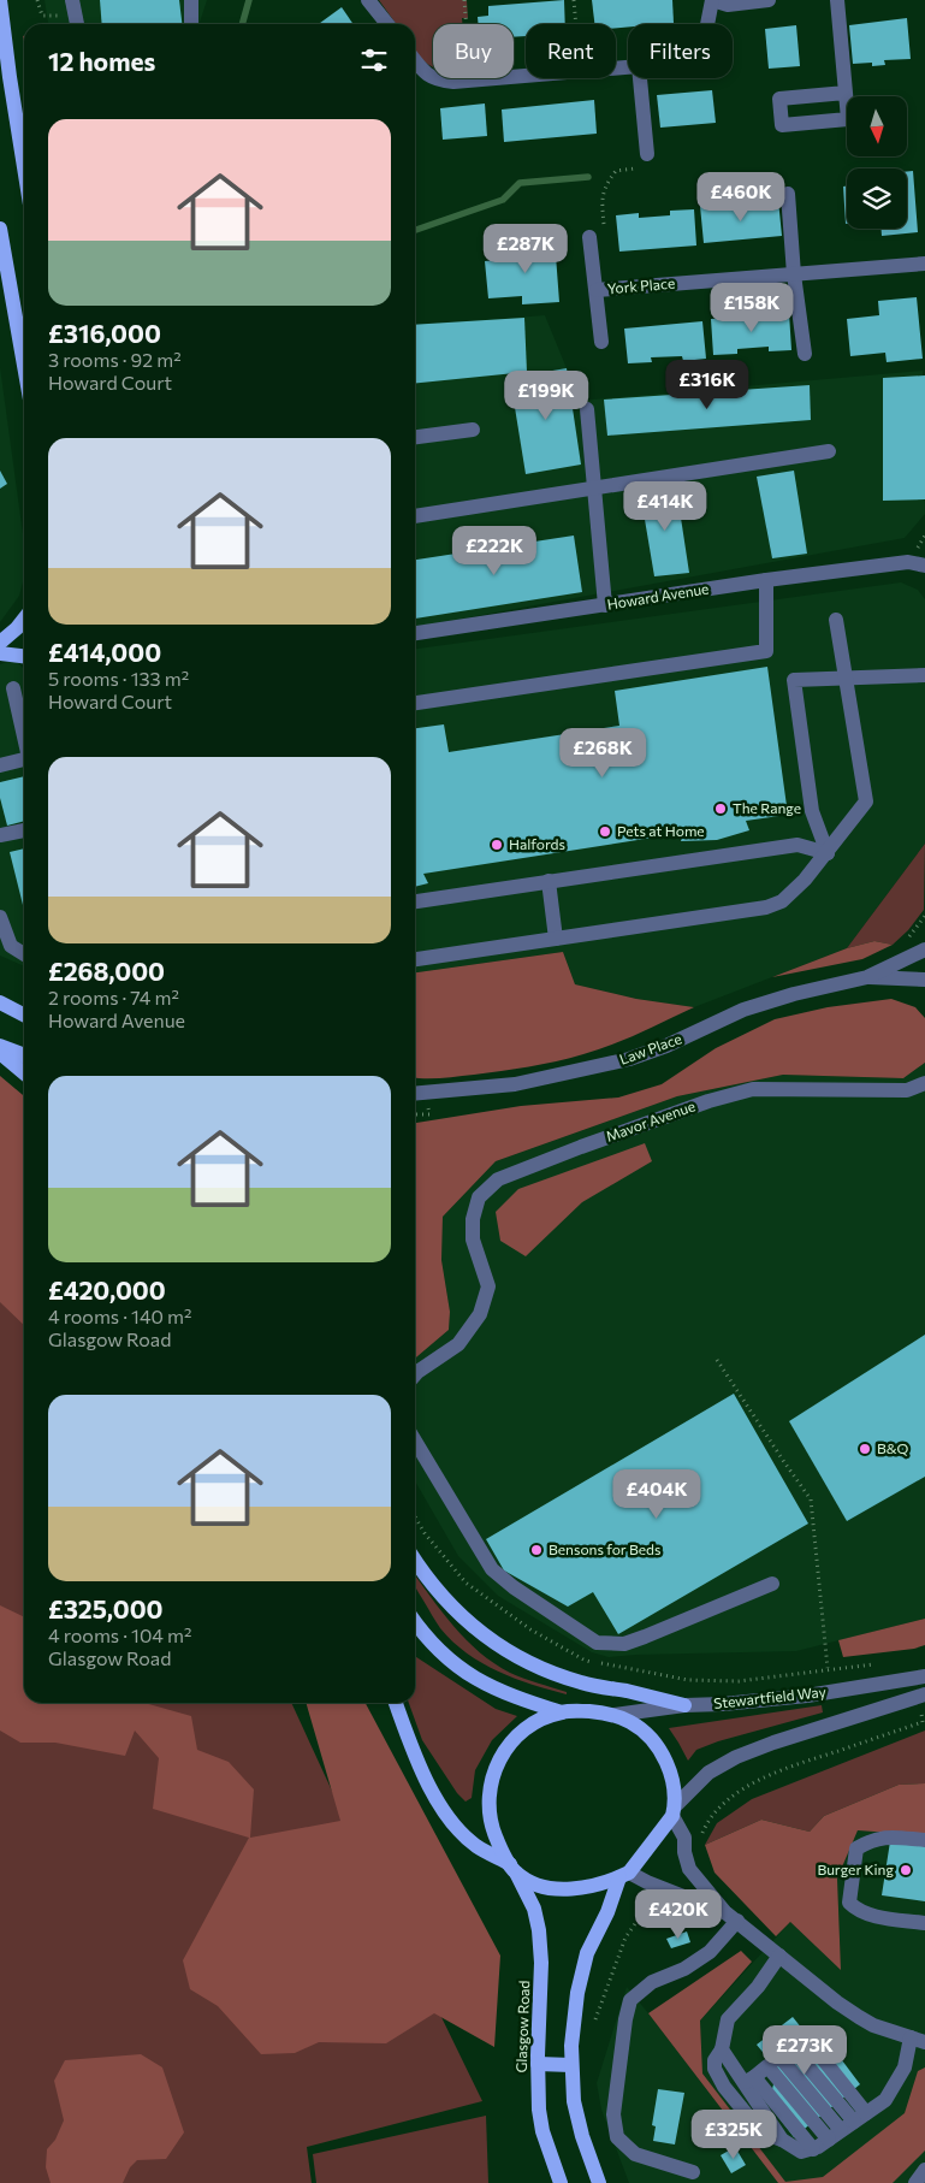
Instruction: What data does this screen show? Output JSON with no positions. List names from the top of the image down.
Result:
{
  "streets": {
    "main road": ["Glasgow Road"],
    "street": [
      "York Place",
      "Howard Avenue",
      "Law Place",
      "Mavor Avenue",
      "Stewartfield Way"
    ]
  },
  "crossings": [
    ["Stewartfield Way", "Glasgow Road"]
  ],
  "places": [
    "The Range",
    "Pets at Home",
    "Halfords",
    "B&Q",
    "Bensons for Beds",
    "Burger King"
  ],
  "north": "bottom",
  "page": {
    "chip": ["Buy", "Rent", "Filters"],
    "heading": "12 homes",
    "list": [
      {
        "name": "£316,000",
        "note": "3 rooms · 92 m² · Howard Court"
      },
      {
        "name": "£414,000",
        "note": "5 rooms · 133 m² · Howard Court"
      },
      {
        "name": "£268,000",
        "note": "2 rooms · 74 m² · Howard Avenue"
      },
      {
        "name": "£420,000",
        "note": "4 rooms · 140 m² · Glasgow Road"
      },
      {
        "name": "£325,000",
        "note": "4 rooms · 104 m² · Glasgow Road"
      }
    ],
    "price": [
      "£460K",
      "£287K",
      "£158K",
      "£316K",
      "£199K",
      "£414K",
      "£222K",
      "£268K",
      "£404K",
      "£420K",
      "£273K",
      "£325K"
    ]
  }
}
